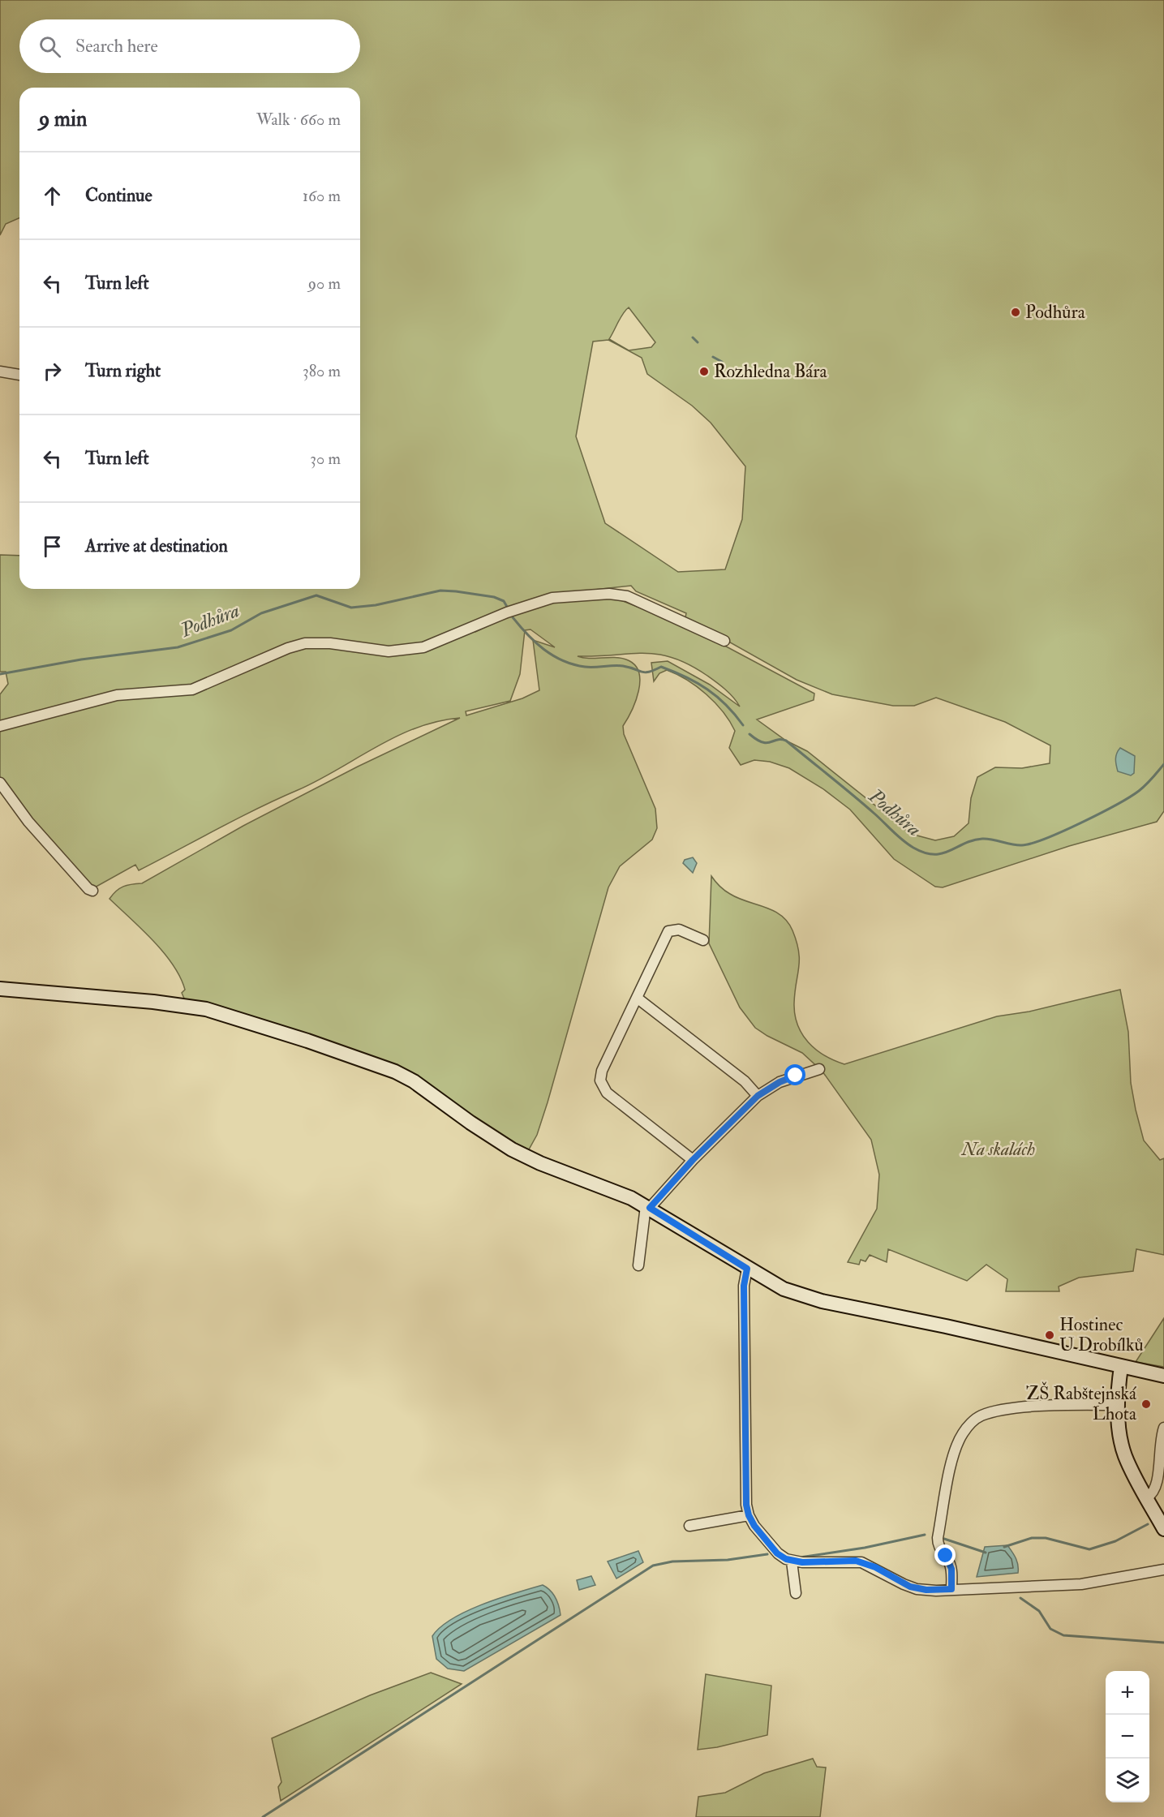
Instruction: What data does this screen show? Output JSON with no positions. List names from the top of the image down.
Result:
{
  "water": ["Podhůra"],
  "parks": ["Na skalách"],
  "places": [
    "Podhůra",
    "Rozhledna Bára",
    "Hostinec U Drobílků",
    "ZŠ Rabštejnská Lhota"
  ],
  "page": {
    "search": "Search here",
    "heading": ["9 min", "Walk · 660 m"],
    "list": [
      ["Continue", "160 m"],
      ["Turn left", "90 m"],
      ["Turn right", "380 m"],
      ["Turn left", "30 m"],
      "Arrive at destination"
    ],
    "map_buttons": ["+", "−"]
  }
}
